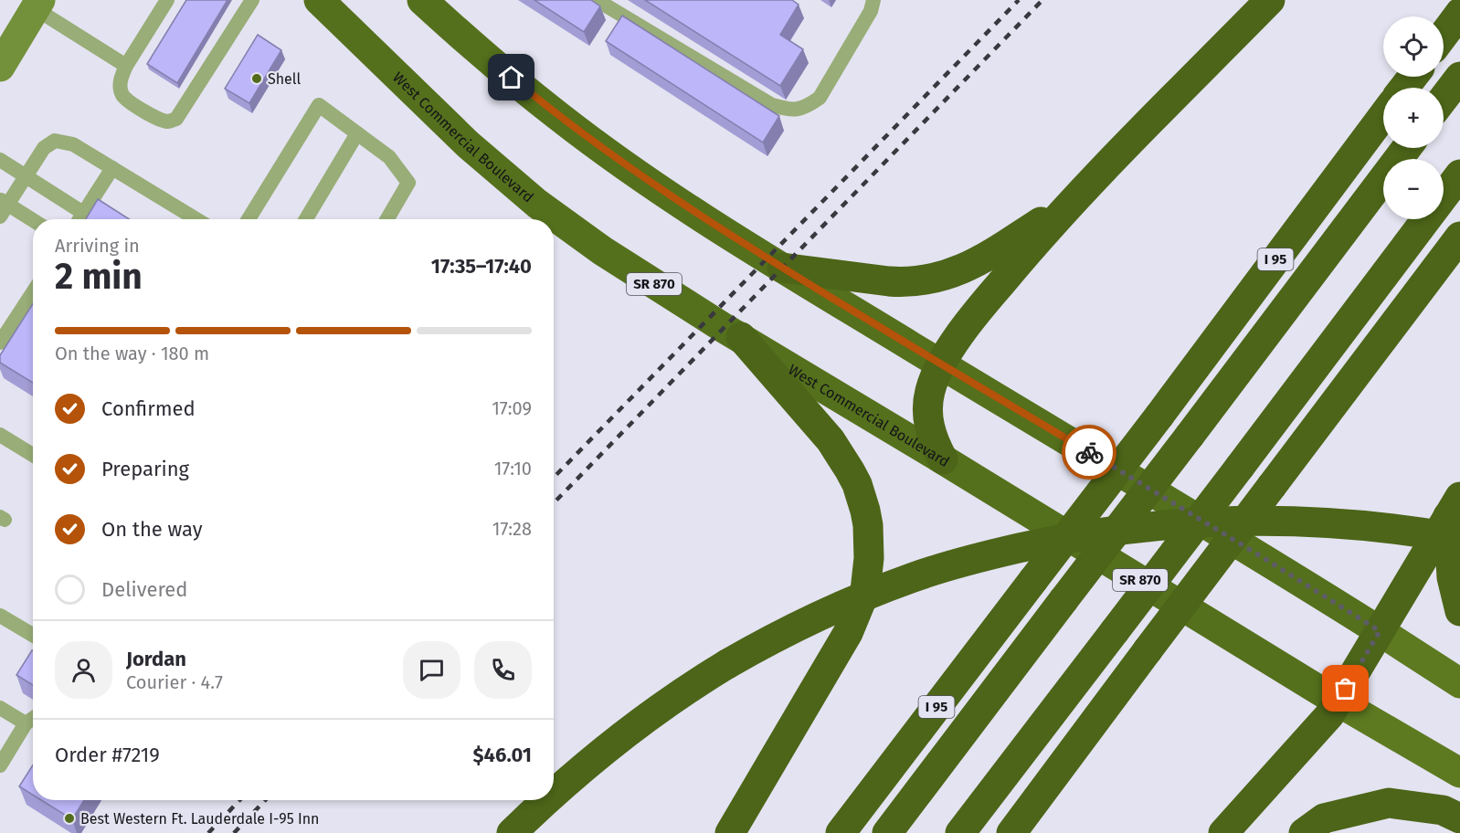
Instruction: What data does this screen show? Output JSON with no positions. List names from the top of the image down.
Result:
{
  "streets": {
    "highway": ["West Commercial Boulevard", "I 95", "SR 870"]
  },
  "places": ["Shell", "Best Western Ft. Lauderdale I-95 Inn"],
  "page": {
    "map_buttons": ["+", "−"],
    "heading": ["2 min", "Arriving in", "17:35–17:40"],
    "panel": [
      "Jordan",
      "Courier · 4.7",
      "Order #7219",
      "$46.01"
    ],
    "bar": "On the way · 180 m",
    "list": [
      ["Confirmed", "17:09"],
      ["Preparing", "17:10"],
      ["On the way", "17:28"],
      "Delivered"
    ]
  }
}
